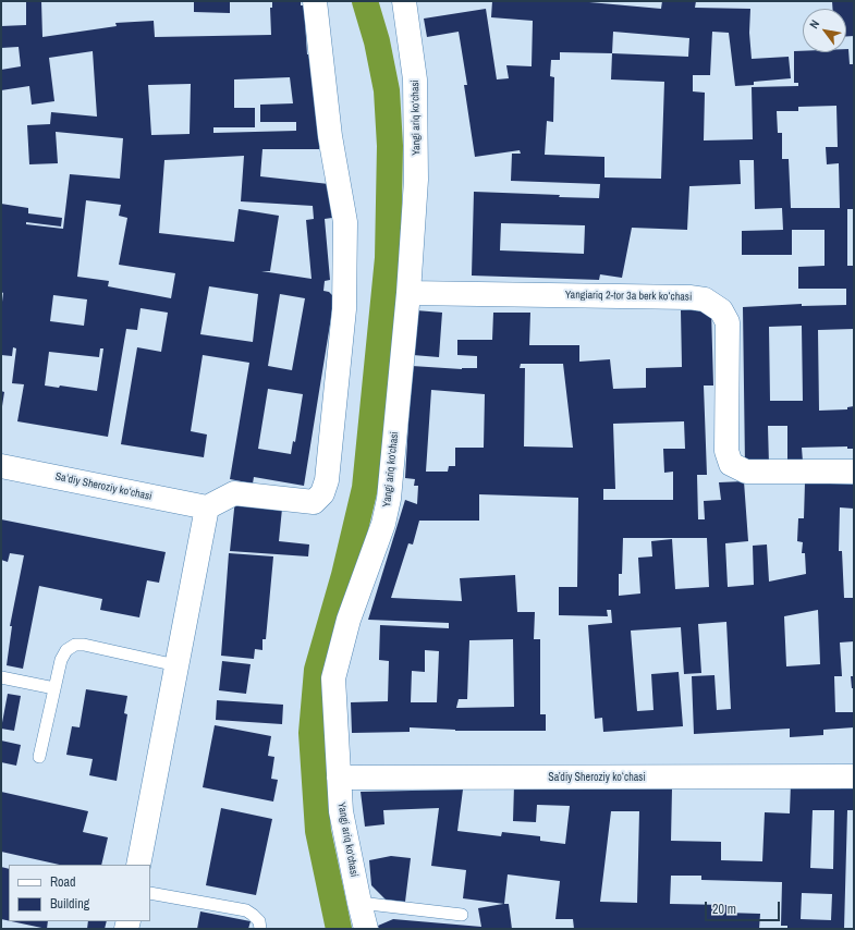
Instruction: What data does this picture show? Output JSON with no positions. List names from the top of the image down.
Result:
{
  "streets": {
    "street": [
      "Yangi ariq ko‘chasi",
      "Yangiariq 2-tor 3a berk koʻchasi",
      "Saʻdiy Sheroziy koʻchasi",
      "Saʼdiy Sheroziy koʻchasi"
    ]
  },
  "crossings": [
    ["Yangi ariq ko‘chasi", "Yangiariq 2-tor 3a berk koʻchasi"],
    ["Yangi ariq ko‘chasi", "Saʼdiy Sheroziy koʻchasi"]
  ],
  "legend": ["Road", "Building"],
  "scale_bar": "20 m",
  "north": "top left"
}
